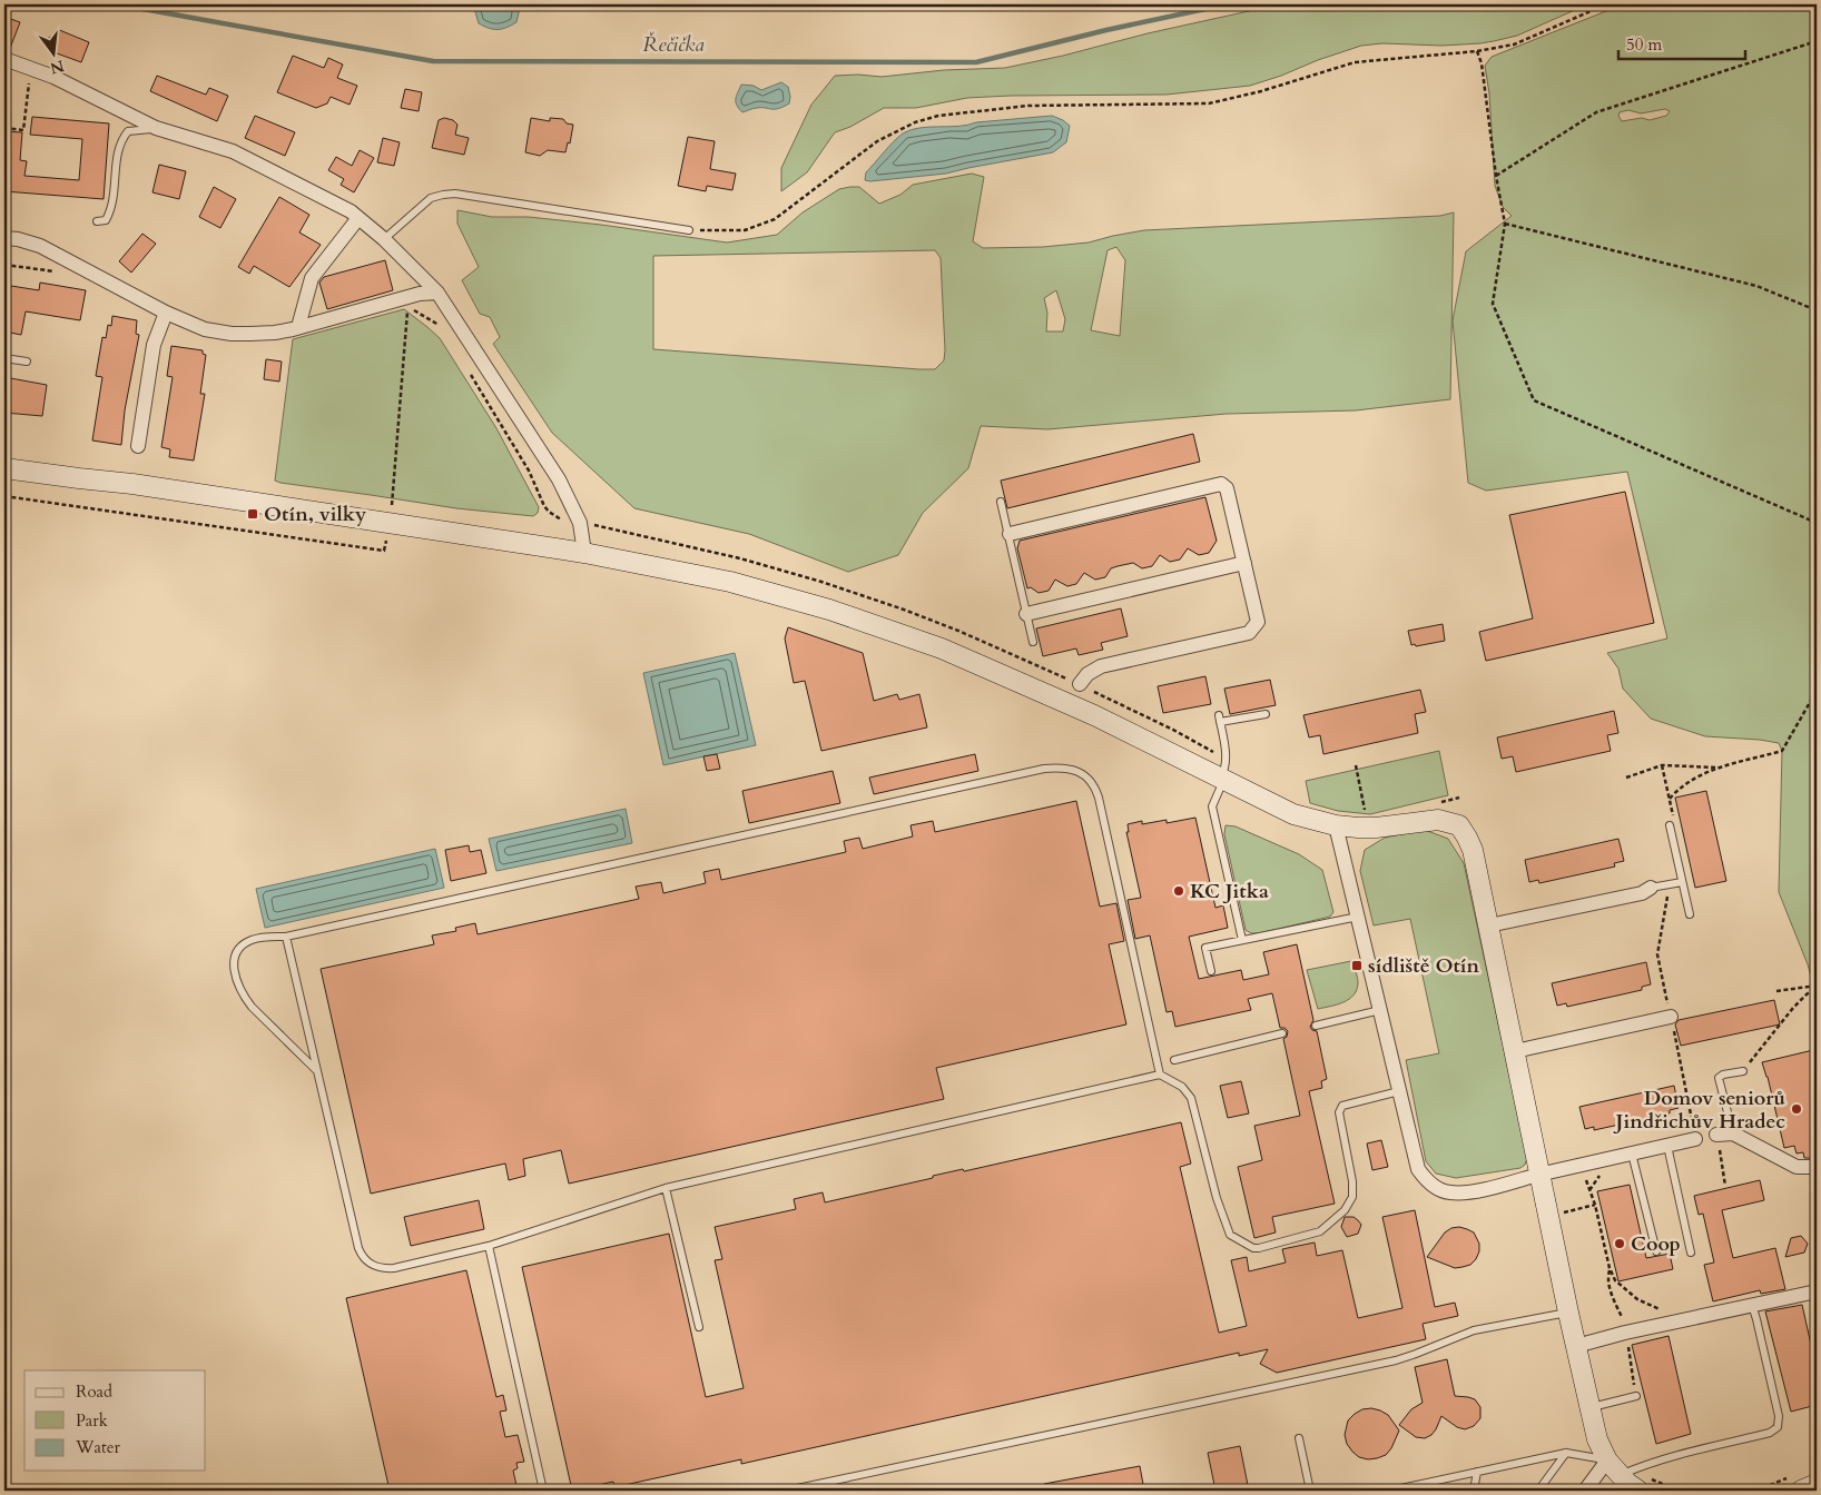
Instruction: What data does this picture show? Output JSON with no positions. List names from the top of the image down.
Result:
{
  "water": ["Řečička"],
  "places": {
    "transit": ["Otín, vilky", "sídliště Otín"],
    "other": ["KC Jitka", "Domov seniorů Jindřichův Hradec", "Coop"]
  },
  "legend": ["Road", "Park", "Water"],
  "scale_bar": "50 m",
  "north": "bottom"
}
